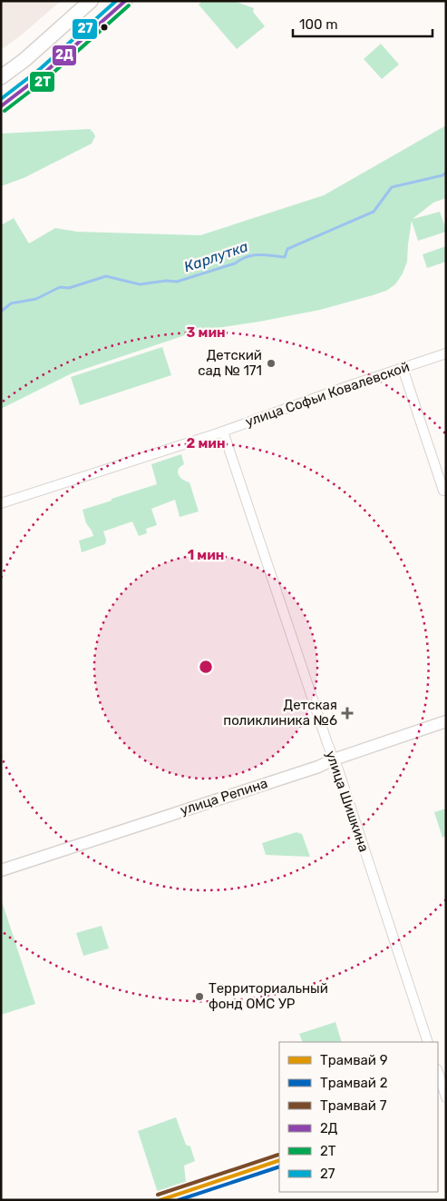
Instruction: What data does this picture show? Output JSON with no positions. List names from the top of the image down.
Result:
{
  "streets": {
    "street": ["улица Софьи Ковалевской", "улица Репина", "улица Шишкина"]
  },
  "crossings": [
    ["улица Софьи Ковалевской", "улица Шишкина"],
    ["улица Репина", "улица Шишкина"]
  ],
  "water": ["Карлутка"],
  "places": {
    "other": ["Детский сад № 171", "Территориальный фонд ОМС УР"],
    "health": ["Детская поликлиника №6"]
  },
  "lines": [
    "transit line 2Д",
    "transit line 27",
    "transit line 2Т",
    "tram line 7",
    "tram line 9",
    "tram line 2"
  ],
  "legend": [
    "Трамвай 9",
    "Трамвай 2",
    "Трамвай 7",
    "2Д",
    "2Т",
    "27"
  ],
  "scale_bar": "100 m",
  "rings": ["3 мин", "2 мин", "1 мин"]
}
